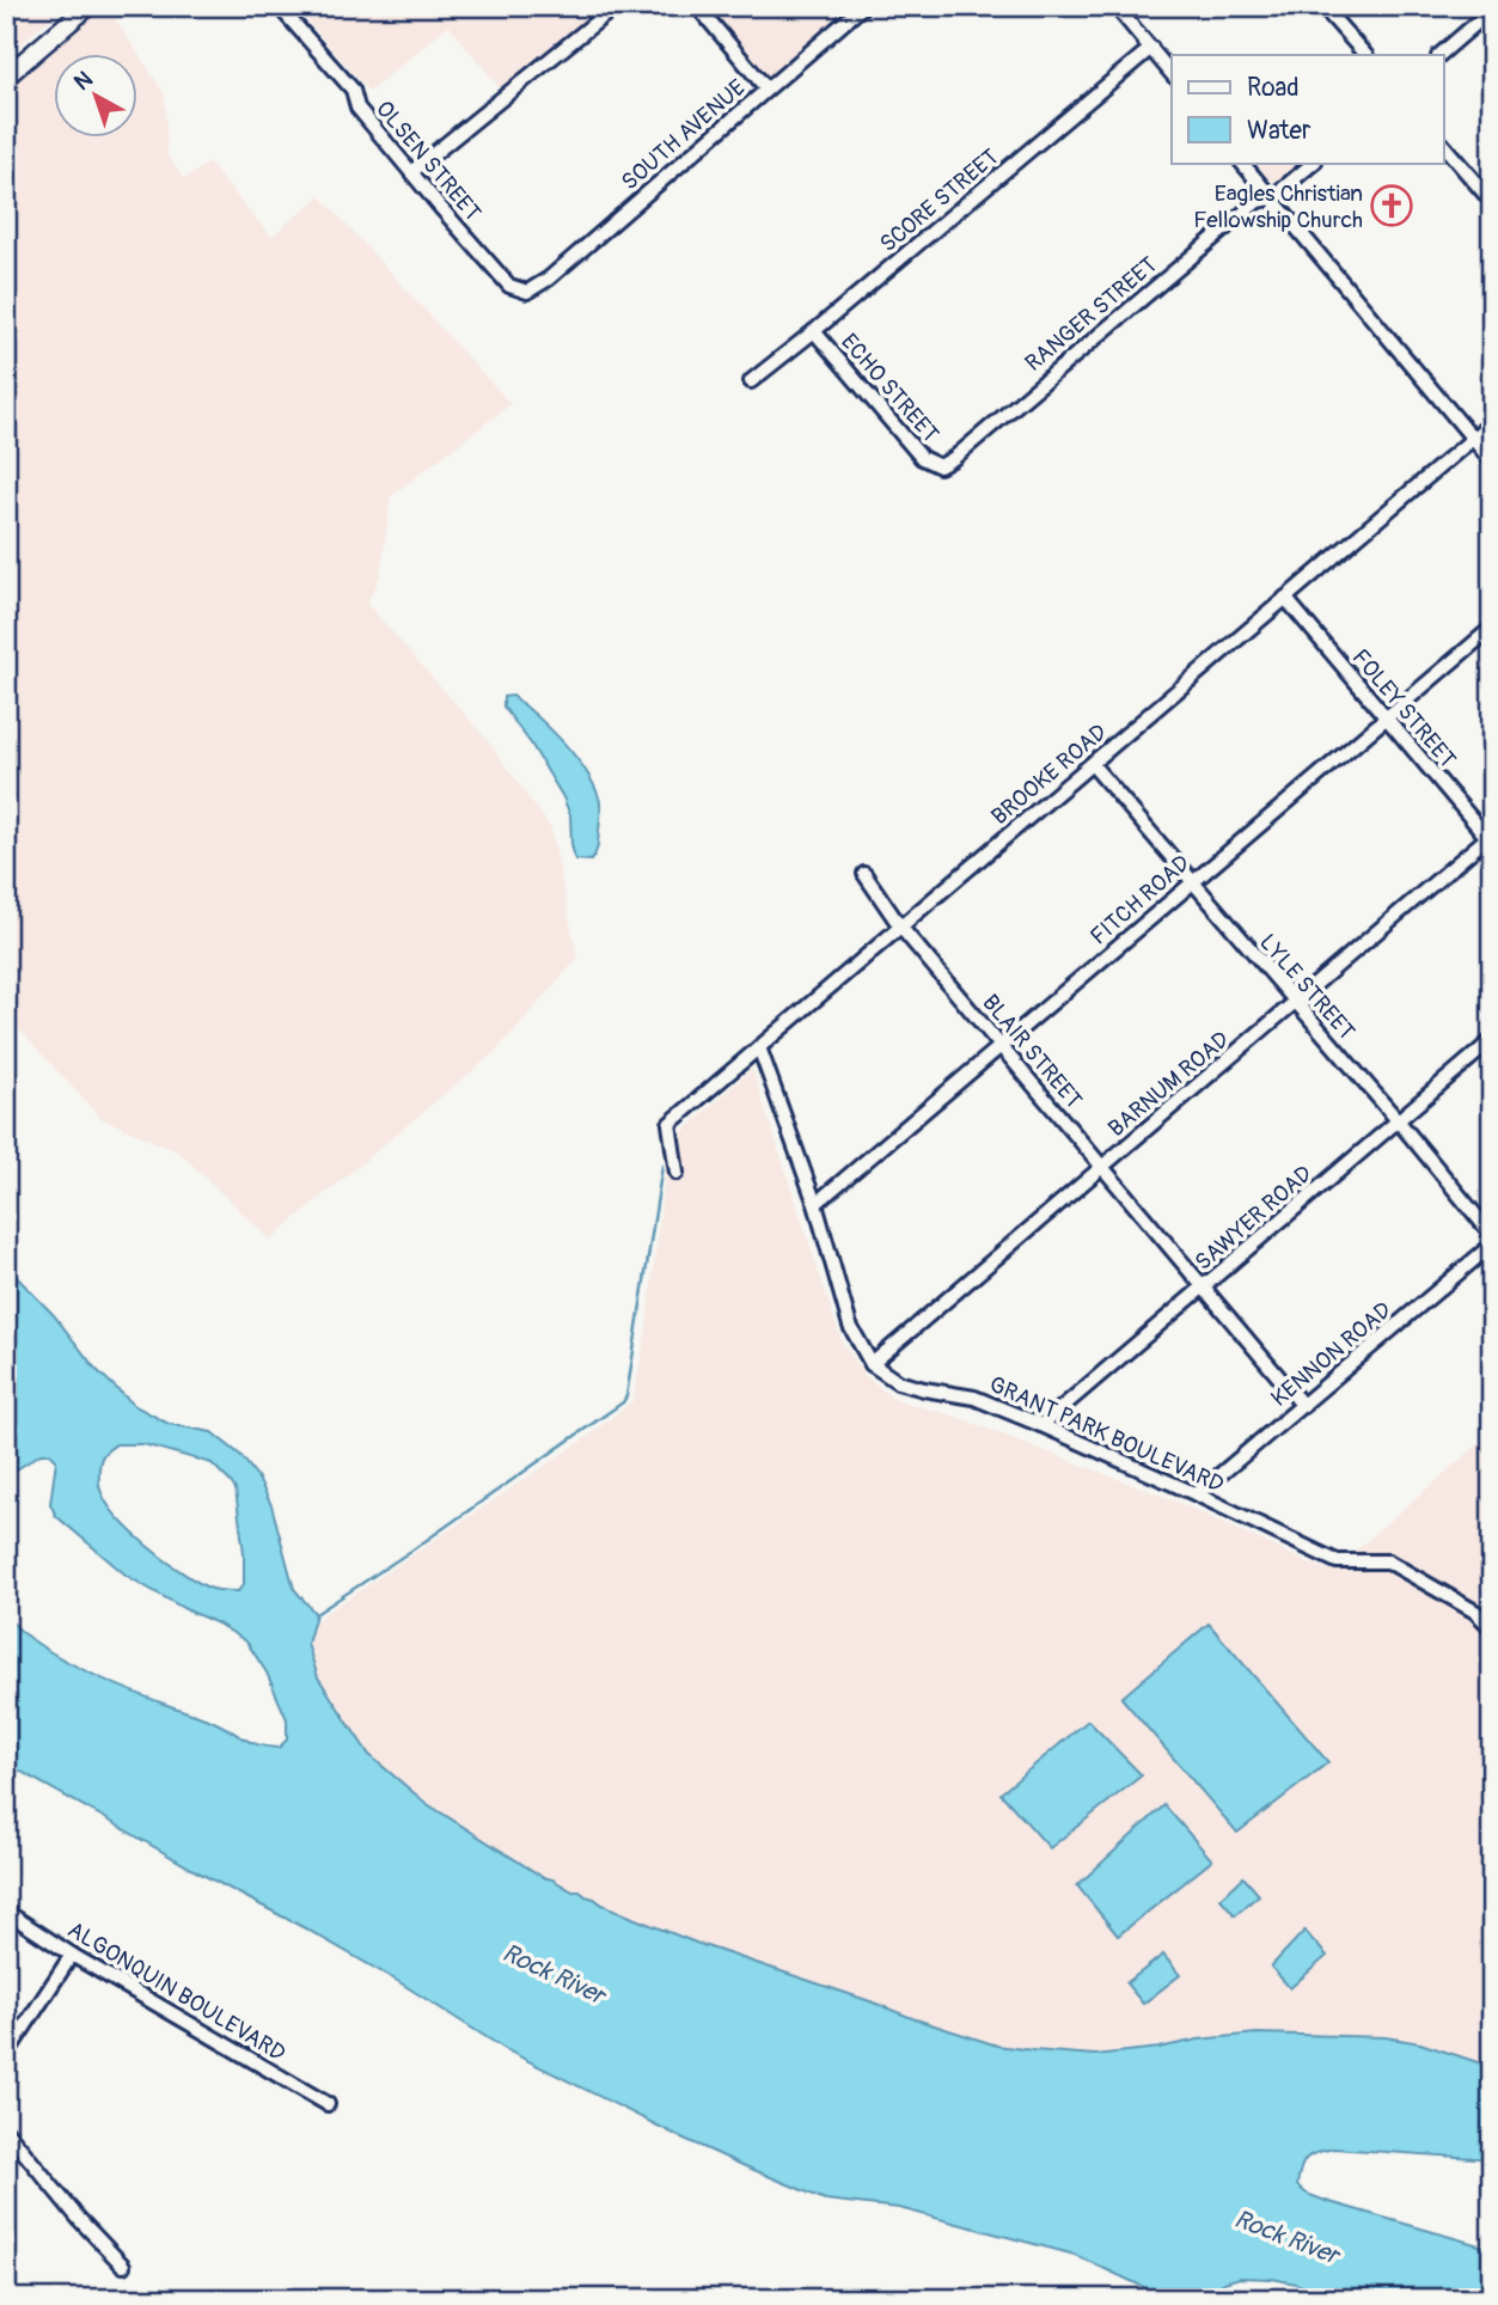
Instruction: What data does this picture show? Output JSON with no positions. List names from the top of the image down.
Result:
{
  "streets": {
    "street": [
      "SOUTH AVENUE",
      "OLSEN STREET",
      "SCORE STREET",
      "RANGER STREET",
      "ECHO STREET",
      "FOLEY STREET",
      "BROOKE ROAD",
      "FITCH ROAD",
      "LYLE STREET",
      "BLAIR STREET",
      "BARNUM ROAD",
      "SAWYER ROAD",
      "KENNON ROAD",
      "GRANT PARK BOULEVARD",
      "ALGONQUIN BOULEVARD"
    ]
  },
  "crossings": [
    ["SOUTH AVENUE", "OLSEN STREET"],
    ["SCORE STREET", "ECHO STREET"],
    ["RANGER STREET", "ECHO STREET"],
    ["FOLEY STREET", "BROOKE ROAD"],
    ["FOLEY STREET", "FITCH ROAD"],
    ["FOLEY STREET", "BARNUM ROAD"],
    ["BROOKE ROAD", "LYLE STREET"],
    ["BROOKE ROAD", "BLAIR STREET"],
    ["FITCH ROAD", "LYLE STREET"],
    ["FITCH ROAD", "BLAIR STREET"],
    ["LYLE STREET", "BARNUM ROAD"],
    ["LYLE STREET", "SAWYER ROAD"],
    ["BLAIR STREET", "BARNUM ROAD"],
    ["BLAIR STREET", "SAWYER ROAD"],
    ["BLAIR STREET", "KENNON ROAD"],
    ["BARNUM ROAD", "GRANT PARK BOULEVARD"],
    ["SAWYER ROAD", "GRANT PARK BOULEVARD"],
    ["KENNON ROAD", "GRANT PARK BOULEVARD"]
  ],
  "water": ["Rock River"],
  "places": {
    "church": ["Eagles Christian Fellowship Church"]
  },
  "legend": ["Road", "Water"],
  "north": "top left"
}
